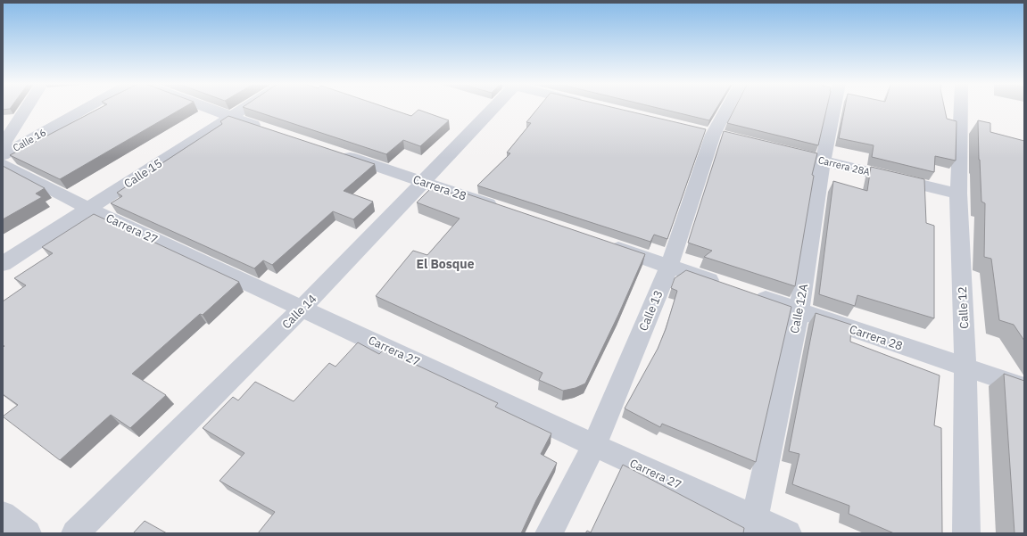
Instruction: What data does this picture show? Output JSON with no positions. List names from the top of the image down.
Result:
{
  "streets": {
    "street": [
      "Calle 16",
      "Carrera 28A",
      "Calle 15",
      "Carrera 28",
      "Carrera 27",
      "Calle 12",
      "Calle 12A",
      "Calle 13",
      "Calle 14"
    ]
  },
  "crossings": [
    ["Carrera 28A", "Calle 12"],
    ["Carrera 28A", "Calle 12A"],
    ["Calle 15", "Carrera 27"],
    ["Carrera 28", "Calle 12"],
    ["Carrera 28", "Calle 12A"],
    ["Carrera 28", "Calle 14"],
    ["Carrera 27", "Calle 12A"],
    ["Carrera 27", "Calle 13"],
    ["Carrera 27", "Calle 14"]
  ],
  "districts": ["El Bosque"]
}
